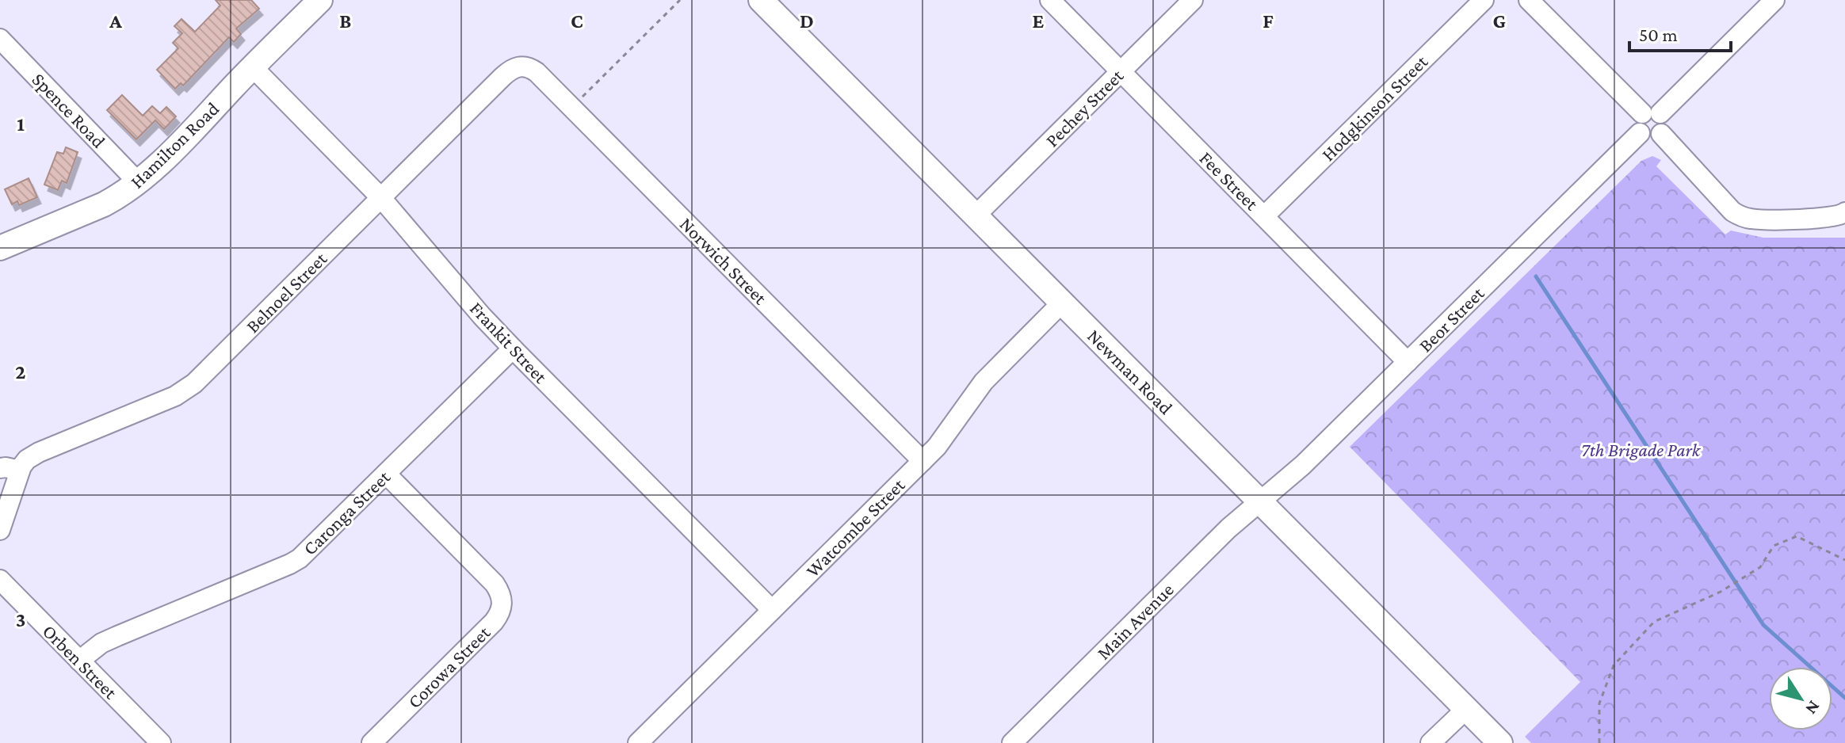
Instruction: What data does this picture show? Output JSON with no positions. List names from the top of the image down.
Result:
{
  "streets": {
    "main road": ["Hamilton Road", "Newman Road"],
    "street": [
      "Pechey Street",
      "Hodgkinson Street",
      "Spence Road",
      "Fee Street",
      "Norwich Street",
      "Belnoel Street",
      "Beor Street",
      "Frankit Street",
      "Caronga Street",
      "Watcombe Street",
      "Main Avenue",
      "Orben Street",
      "Corowa Street"
    ]
  },
  "crossings": [
    ["Pechey Street", "Fee Street"],
    ["Pechey Street", "Newman Road"],
    ["Hodgkinson Street", "Fee Street"],
    ["Spence Road", "Hamilton Road"],
    ["Hamilton Road", "Frankit Street"],
    ["Fee Street", "Beor Street"],
    ["Norwich Street", "Belnoel Street"],
    ["Norwich Street", "Watcombe Street"],
    ["Belnoel Street", "Frankit Street"],
    ["Beor Street", "Newman Road"],
    ["Beor Street", "Main Avenue"],
    ["Frankit Street", "Caronga Street"],
    ["Frankit Street", "Watcombe Street"],
    ["Newman Road", "Watcombe Street"],
    ["Newman Road", "Main Avenue"],
    ["Caronga Street", "Orben Street"],
    ["Caronga Street", "Corowa Street"]
  ],
  "parks": ["7th Brigade Park"],
  "scale_bar": "50 m",
  "north": "bottom right",
  "grid": {
    "columns": [
      "A",
      "B",
      "C",
      "D",
      "E",
      "F",
      "G"
    ],
    "rows": ["1", "2", "3"]
  }
}
